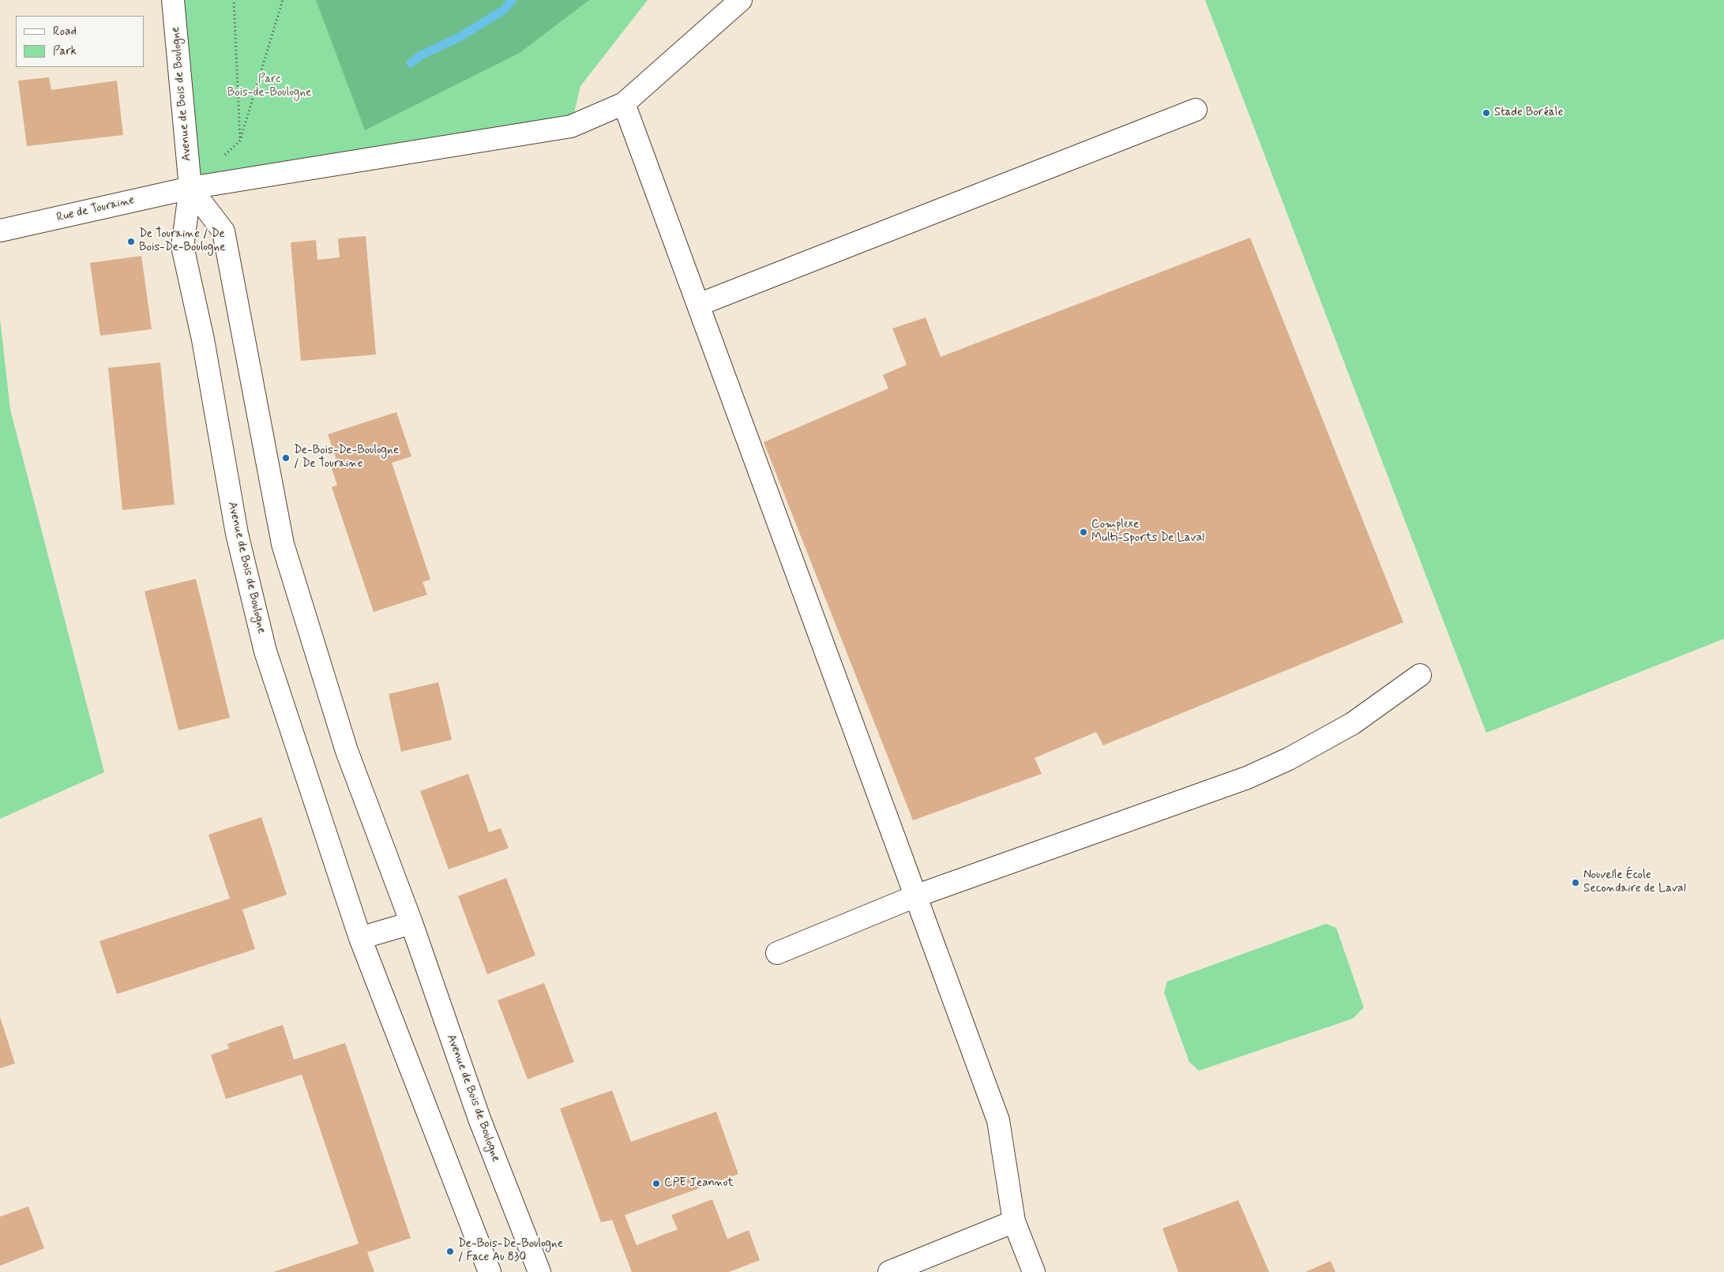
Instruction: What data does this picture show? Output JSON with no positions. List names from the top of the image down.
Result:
{
  "streets": {
    "street": ["Avenue de Bois de Boulogne", "Rue de Touraine"]
  },
  "crossings": [
    ["Avenue de Bois de Boulogne", "Rue de Touraine"]
  ],
  "parks": ["Parc Bois-de-Boulogne"],
  "places": [
    "Stade Boréale",
    "De Touraine / De Bois-De-Boulogne",
    "De-Bois-De-Boulogne / De Touraine",
    "Complexe Multi-Sports De Laval",
    "Nouvelle École Secondaire de Laval",
    "CPE Jeannot",
    "De-Bois-De-Boulogne / Face Au 830"
  ],
  "legend": ["Road", "Park"]
}
